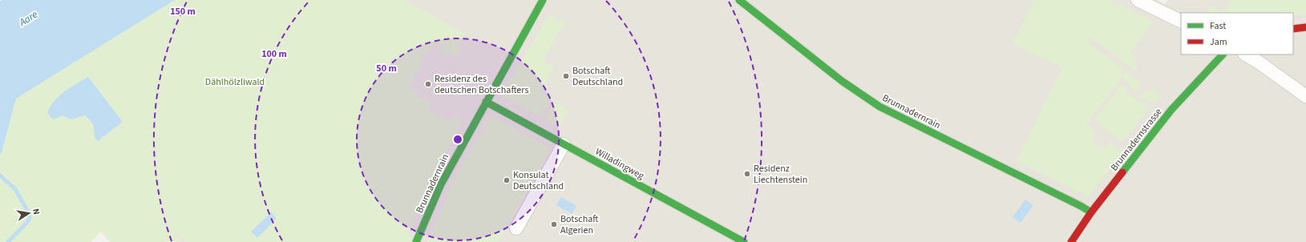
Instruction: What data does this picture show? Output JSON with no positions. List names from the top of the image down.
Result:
{
  "streets": {
    "street": ["Brunnadernrain", "Brunnadernstrasse", "Willadingweg"]
  },
  "crossings": [
    ["Brunnadernrain", "Brunnadernstrasse"],
    ["Brunnadernrain", "Willadingweg"]
  ],
  "water": ["Aare"],
  "parks": ["Dählhölzliwald"],
  "places": [
    "Botschaft Deutschland",
    "Residenz des deutschen Botschafters",
    "Residenz Liechtenstein",
    "Konsulat Deutschland",
    "Botschaft Algerien"
  ],
  "legend": ["Fast", "Jam"],
  "north": "right",
  "rings": ["150 m", "100 m", "50 m"]
}
